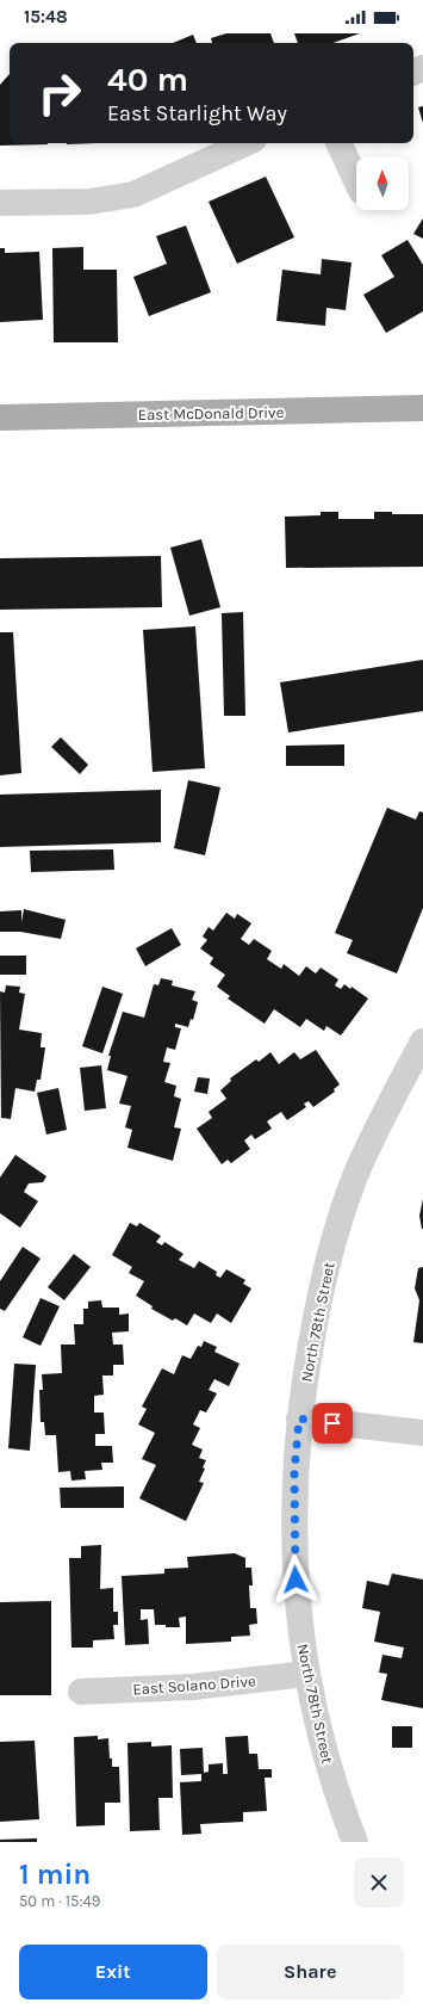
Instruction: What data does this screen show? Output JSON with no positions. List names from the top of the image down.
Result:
{
  "streets": {
    "main road": ["East McDonald Drive"],
    "street": ["North 78th Street", "East Solano Drive"]
  },
  "crossings": [
    ["North 78th Street", "East Solano Drive"]
  ],
  "north": "top",
  "page": {
    "status": "15:48",
    "turn": ["40 m", "East Starlight Way"],
    "heading": ["1 min", "50 m · 15:49"],
    "buttons": ["Exit", "Share"]
  }
}
